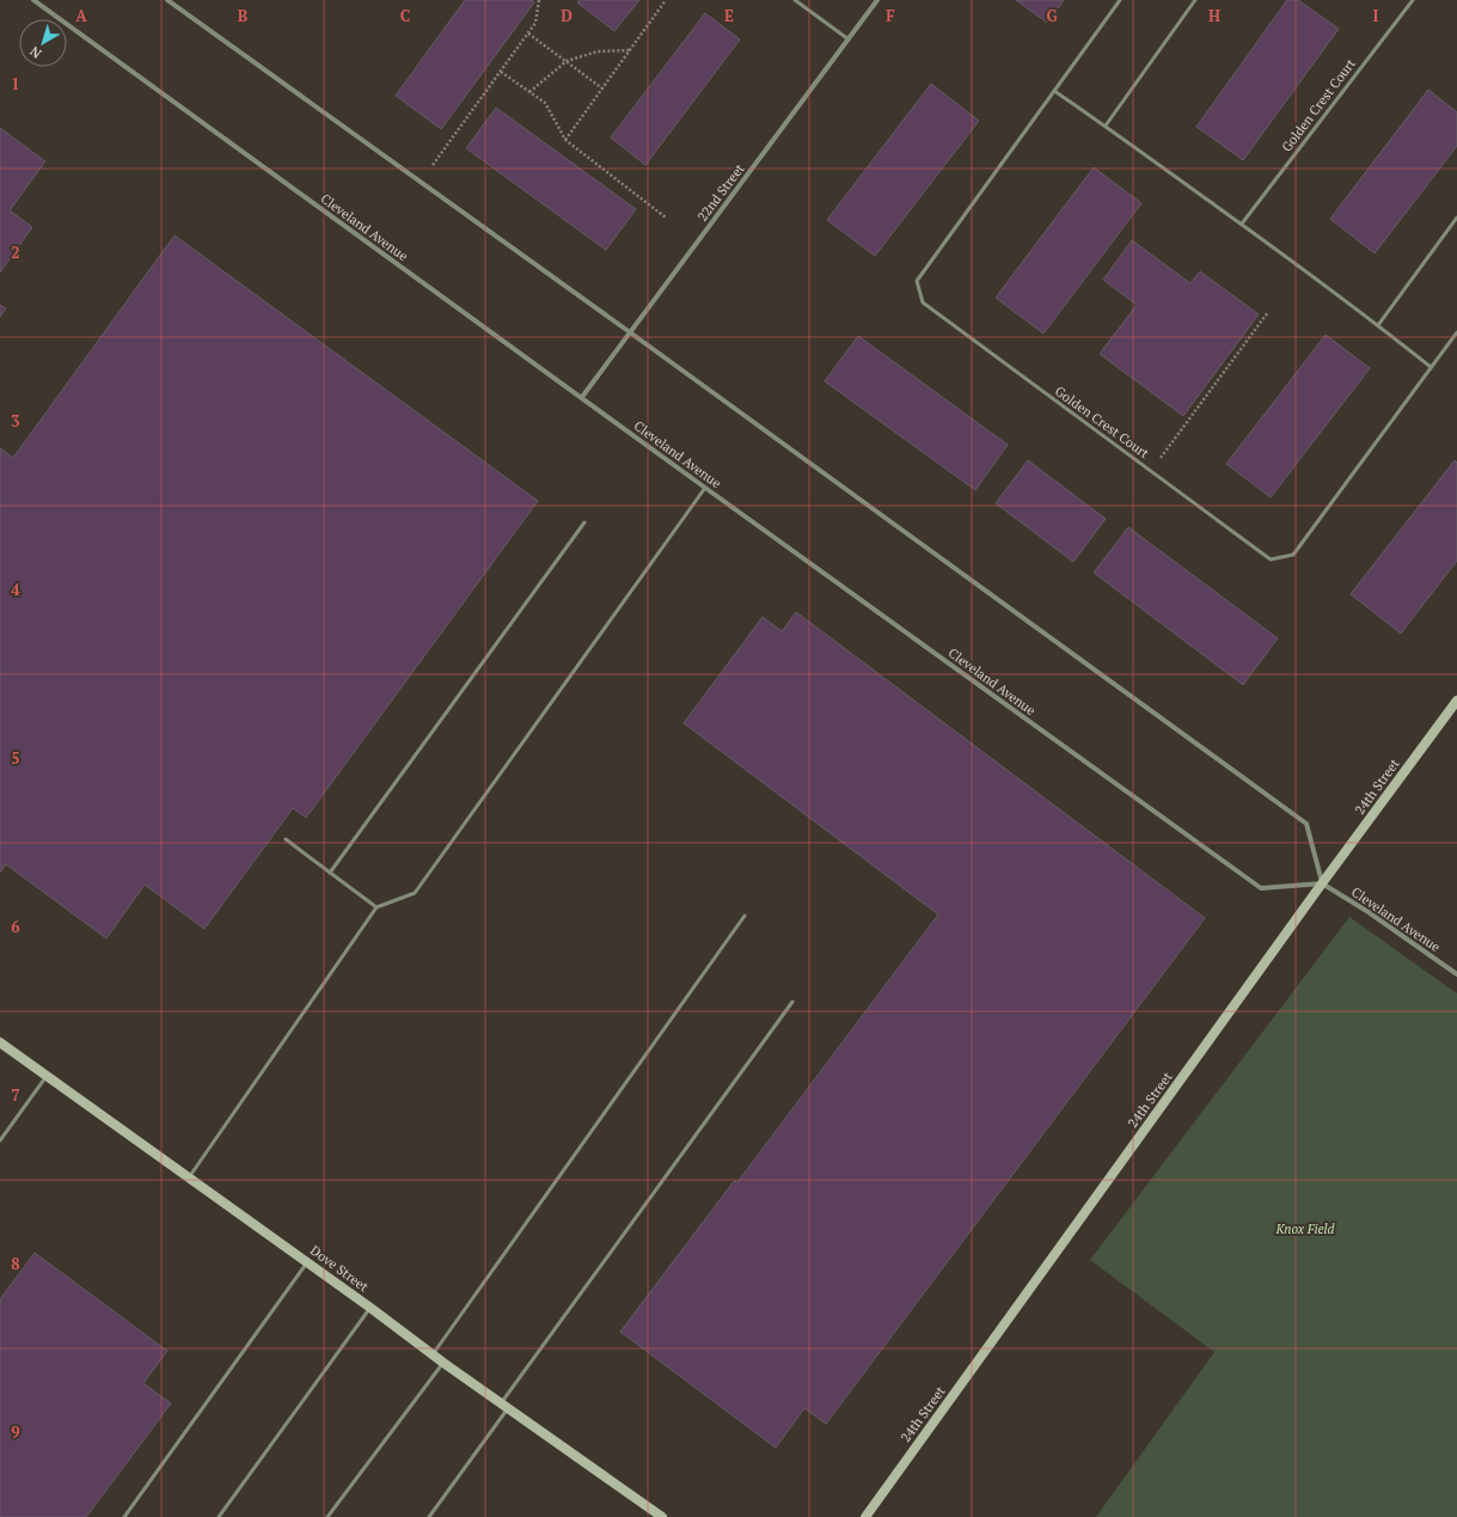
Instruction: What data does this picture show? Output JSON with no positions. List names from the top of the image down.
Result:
{
  "streets": {
    "street": [
      "22nd Street",
      "Cleveland Avenue",
      "24th Street",
      "Dove Street"
    ],
    "lane": ["Golden Crest Court"]
  },
  "crossings": [
    ["22nd Street", "Cleveland Avenue"],
    ["Cleveland Avenue", "24th Street"]
  ],
  "parks": ["Knox Field"],
  "north": "bottom left",
  "grid": {
    "columns": [
      "A",
      "B",
      "C",
      "D",
      "E",
      "F",
      "G",
      "H",
      "I"
    ],
    "rows": [
      "1",
      "2",
      "3",
      "4",
      "5",
      "6",
      "7",
      "8",
      "9"
    ]
  }
}
